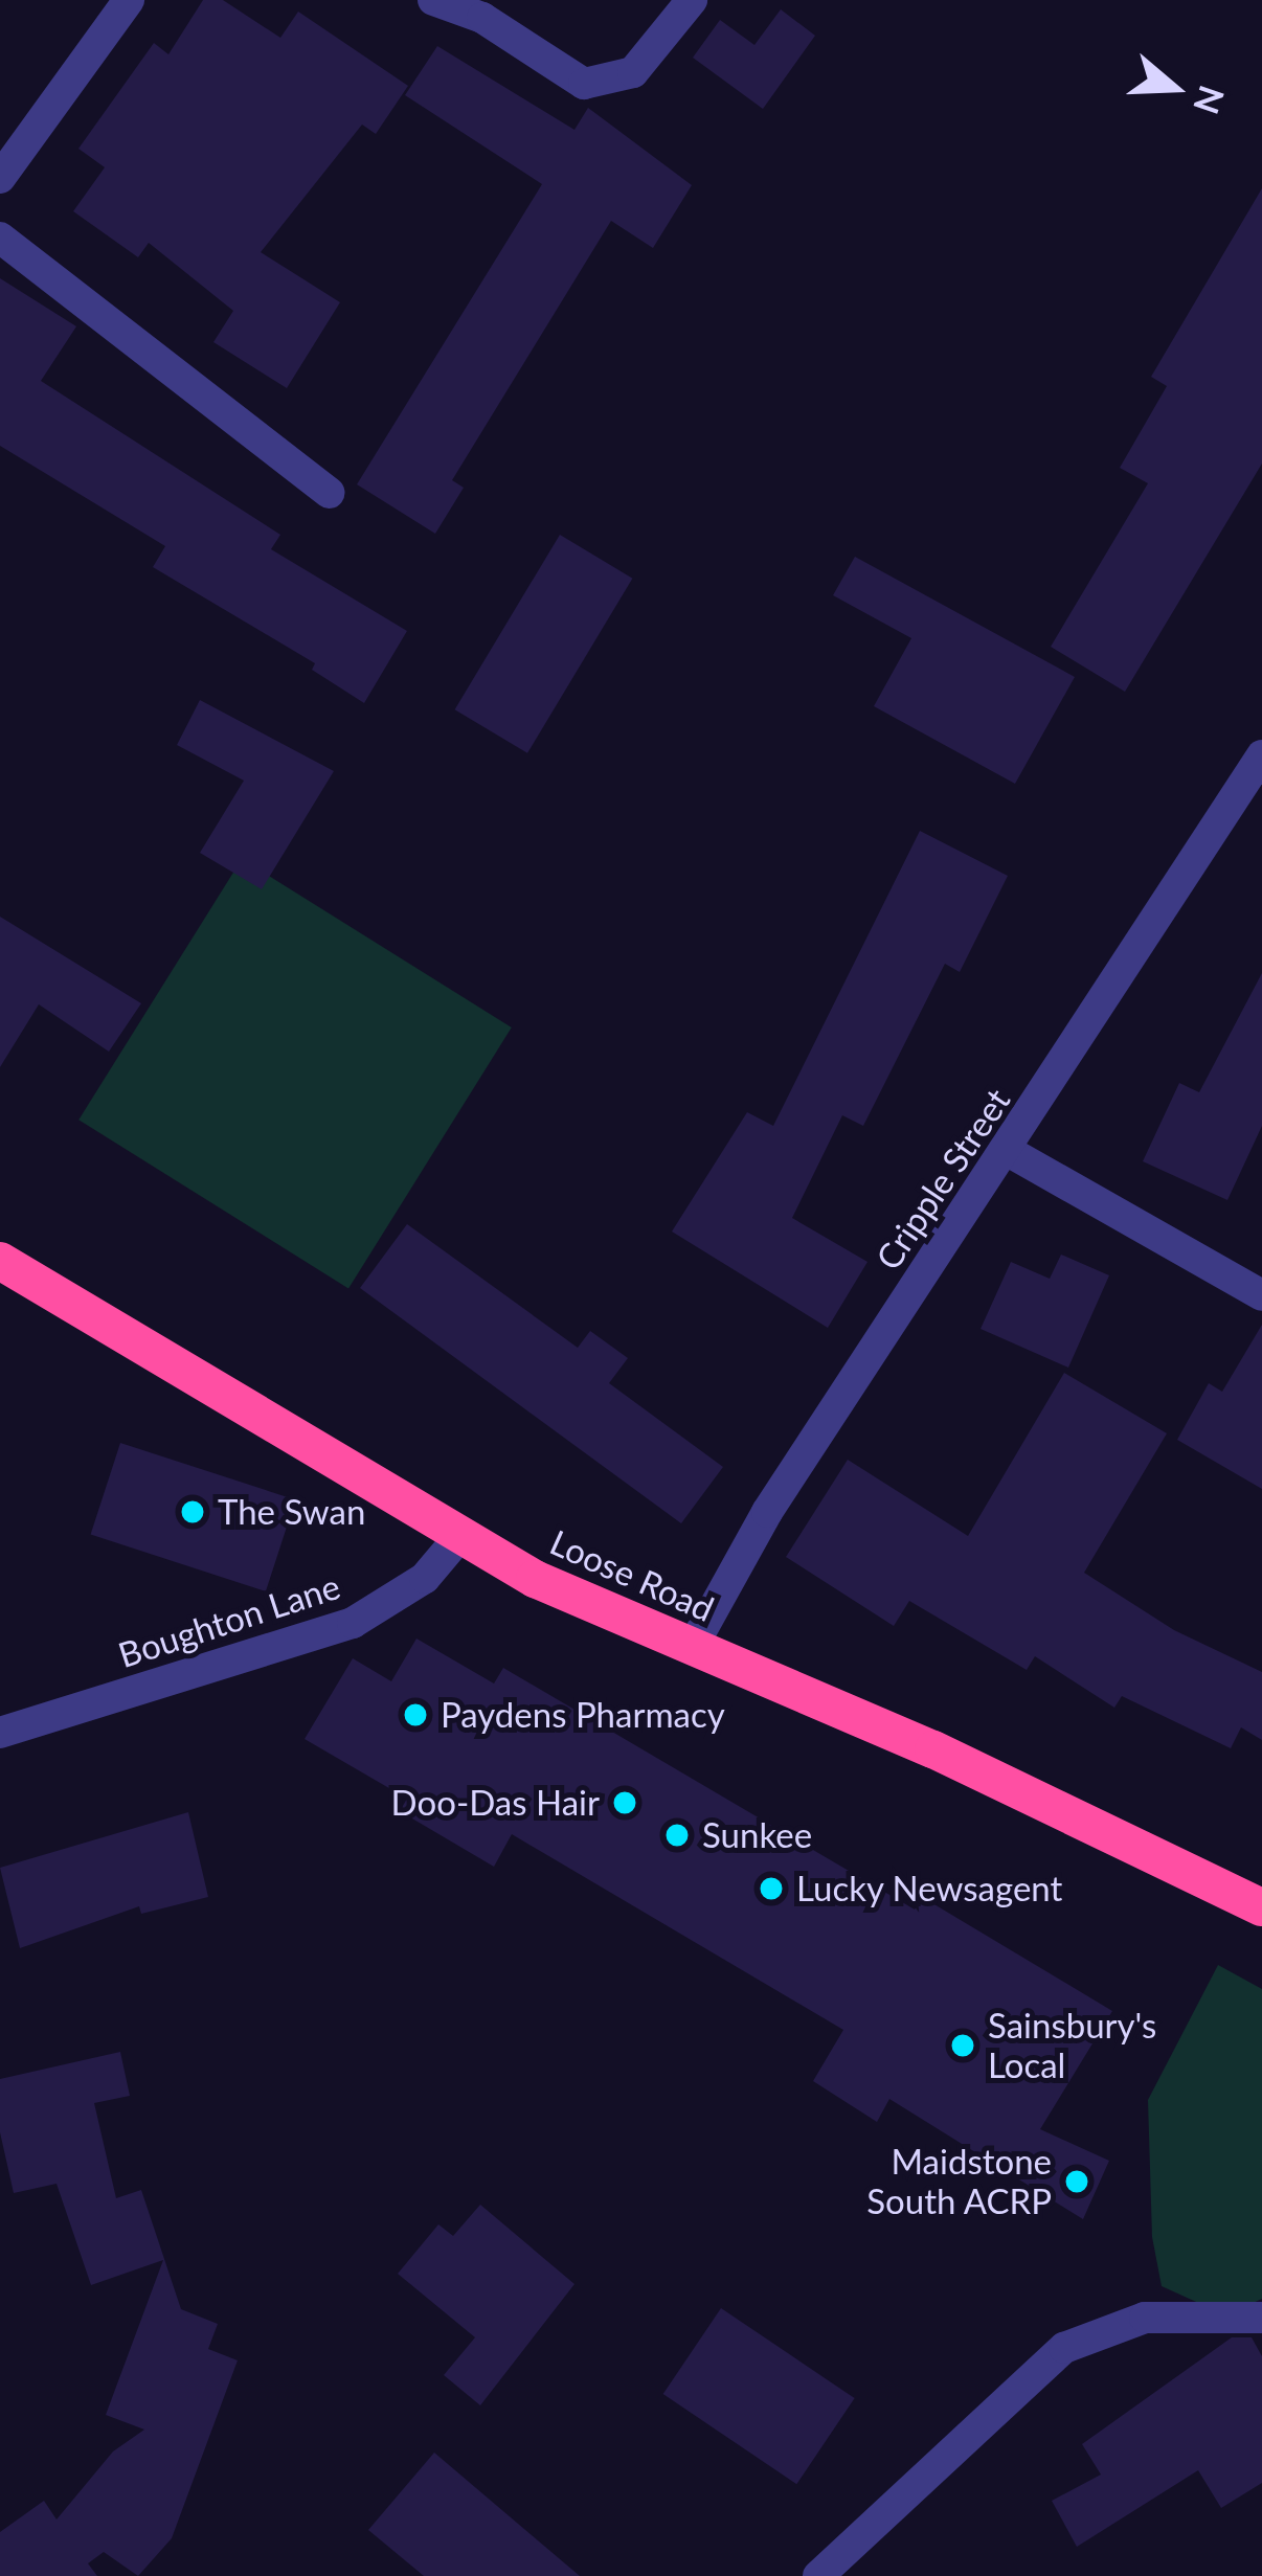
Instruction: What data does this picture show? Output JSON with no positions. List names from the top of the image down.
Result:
{
  "streets": {
    "highway": ["Loose Road"],
    "street": ["Cripple Street", "Boughton Lane"]
  },
  "crossings": [
    ["Cripple Street", "Loose Road"],
    ["Loose Road", "Boughton Lane"]
  ],
  "places": [
    "The Swan",
    "Paydens Pharmacy",
    "Doo-Das Hair",
    "Sunkee",
    "Lucky Newsagent",
    "Sainsbury's Local",
    "Maidstone South ACRP"
  ],
  "north": "right"
}
